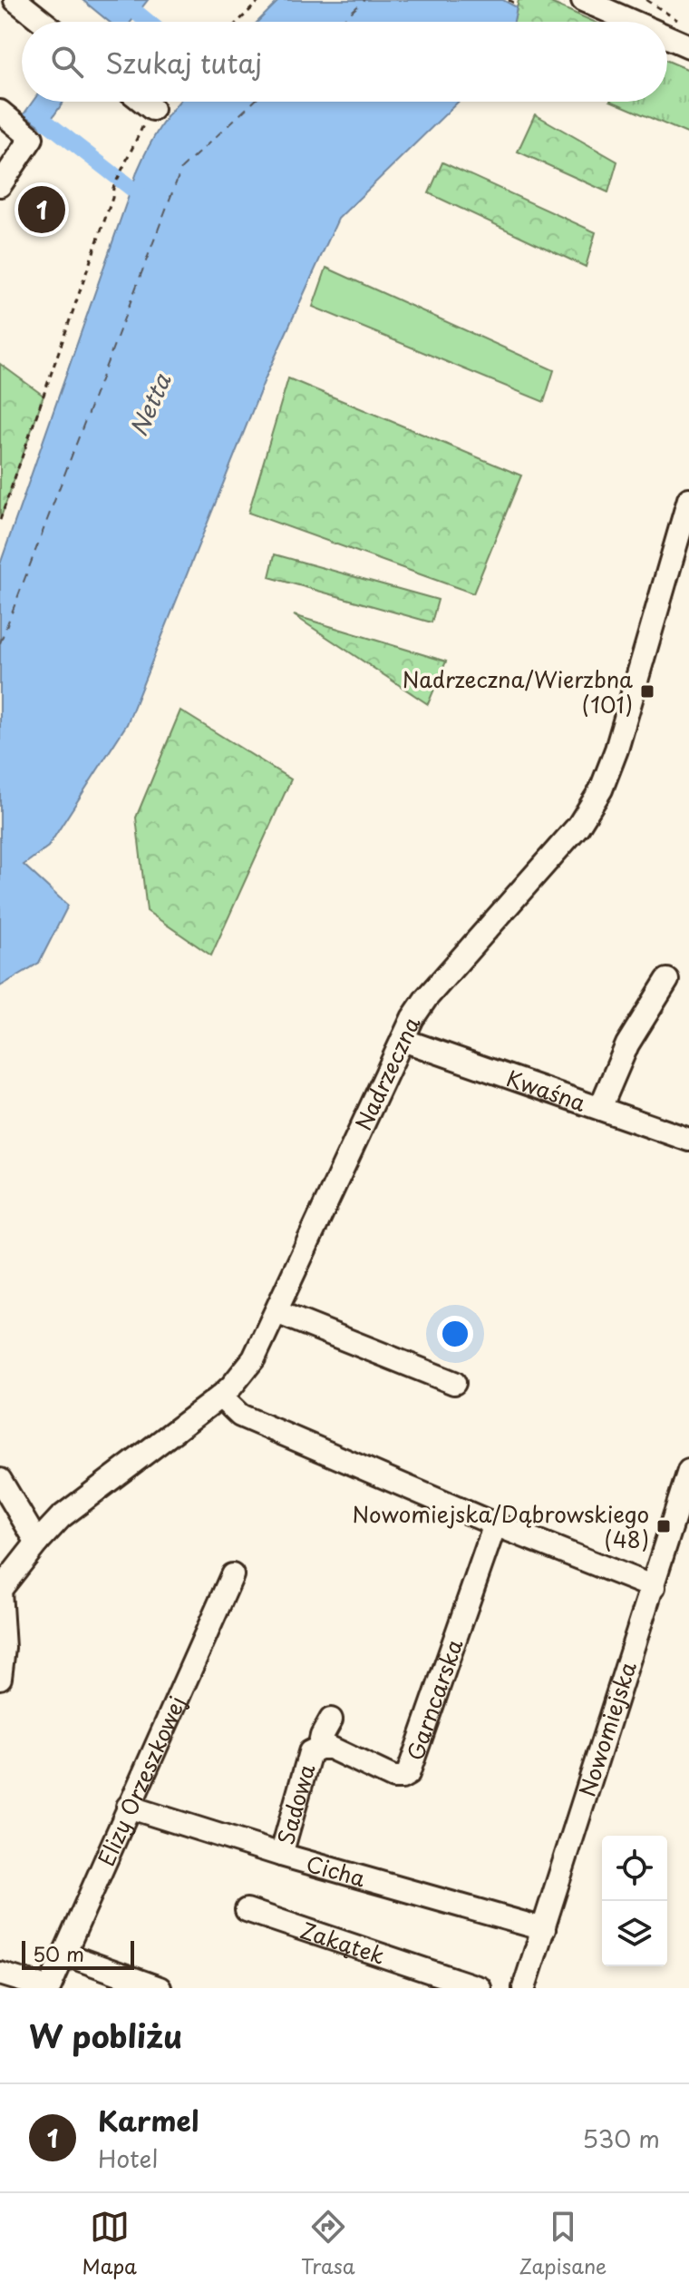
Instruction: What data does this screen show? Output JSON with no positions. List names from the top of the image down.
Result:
{
  "streets": {
    "street": [
      "Nadrzeczna",
      "Kwaśna",
      "Garncarska",
      "Nowomiejska",
      "Elizy Orzeszkowej",
      "Sadowa",
      "Cicha",
      "Zakątek"
    ]
  },
  "crossings": [
    ["Nadrzeczna", "Kwaśna"],
    ["Garncarska", "Sadowa"],
    ["Nowomiejska", "Cicha"],
    ["Elizy Orzeszkowej", "Cicha"],
    ["Sadowa", "Cicha"]
  ],
  "water": ["Netta"],
  "places": {
    "transit": ["Nadrzeczna/Wierzbna (101)", "Nowomiejska/Dąbrowskiego (48)"]
  },
  "scale_bar": "50 m",
  "page": {
    "search": "Szukaj tutaj",
    "pins": "1",
    "scale": "50 m",
    "heading": "W pobliżu",
    "list": [
      {
        "mark": "1",
        "name": "Karmel",
        "note": "Hotel",
        "value": "530 m"
      }
    ],
    "nav": ["Mapa", "Trasa", "Zapisane"]
  }
}
